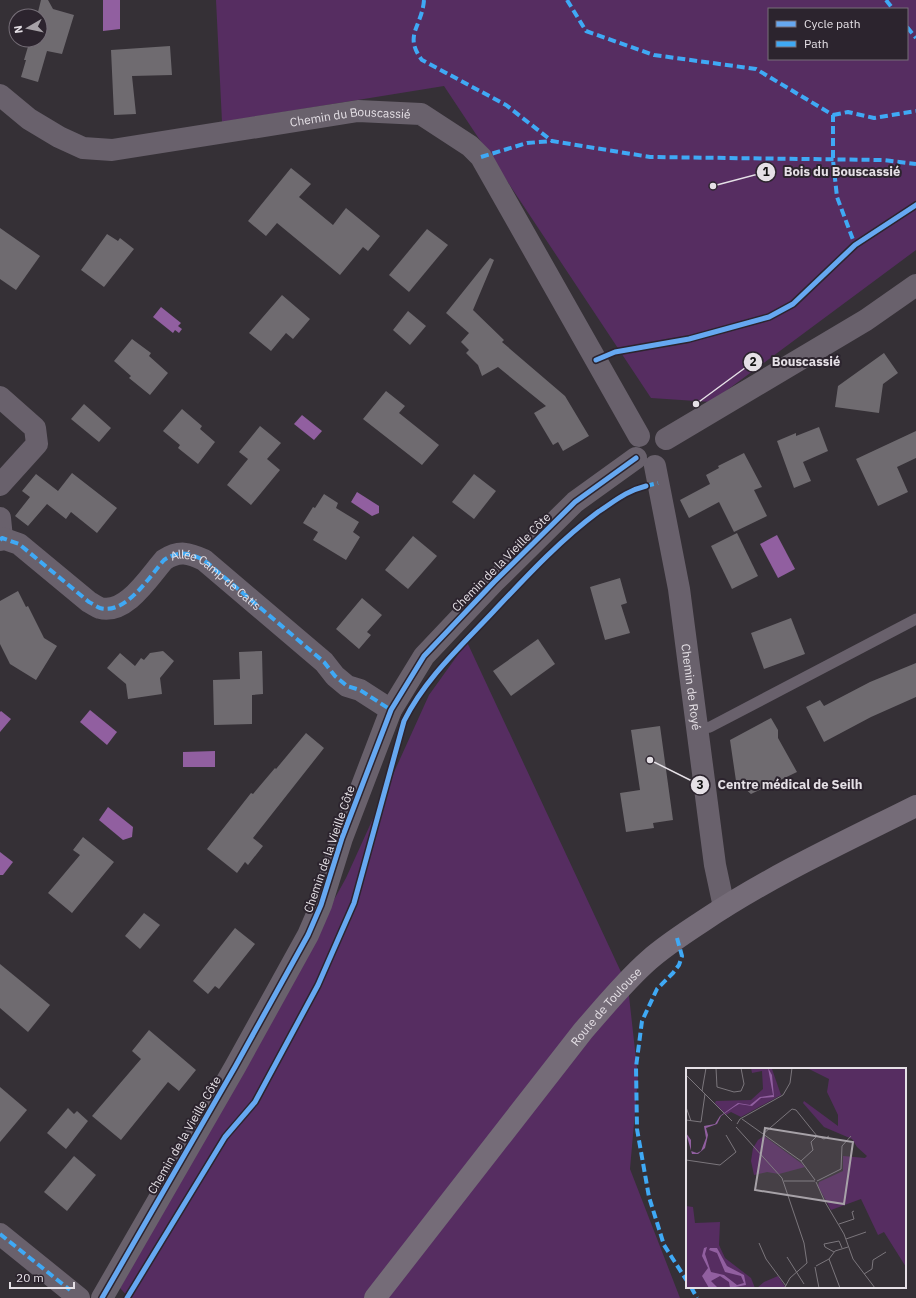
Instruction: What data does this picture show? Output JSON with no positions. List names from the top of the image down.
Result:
{
  "streets": {
    "main road": ["Route de Toulouse"],
    "street": [
      "Chemin du Bouscassié",
      "Chemin de la Vieille Côte",
      "Allée Camp de Catis",
      "Chemin de Royé"
    ]
  },
  "crossings": [
    ["Chemin du Bouscassié", "Chemin de la Vieille Côte"],
    ["Chemin du Bouscassié", "Chemin de Royé"],
    ["Chemin de la Vieille Côte", "Allée Camp de Catis"],
    ["Chemin de la Vieille Côte", "Chemin de Royé"],
    ["Chemin de Royé", "Route de Toulouse"]
  ],
  "places": ["Bois du Bouscassié", "Bouscassié", "Centre médical de Seilh"],
  "legend": ["Cycle path", "Path"],
  "scale_bar": "20 m",
  "north": "left"
}
